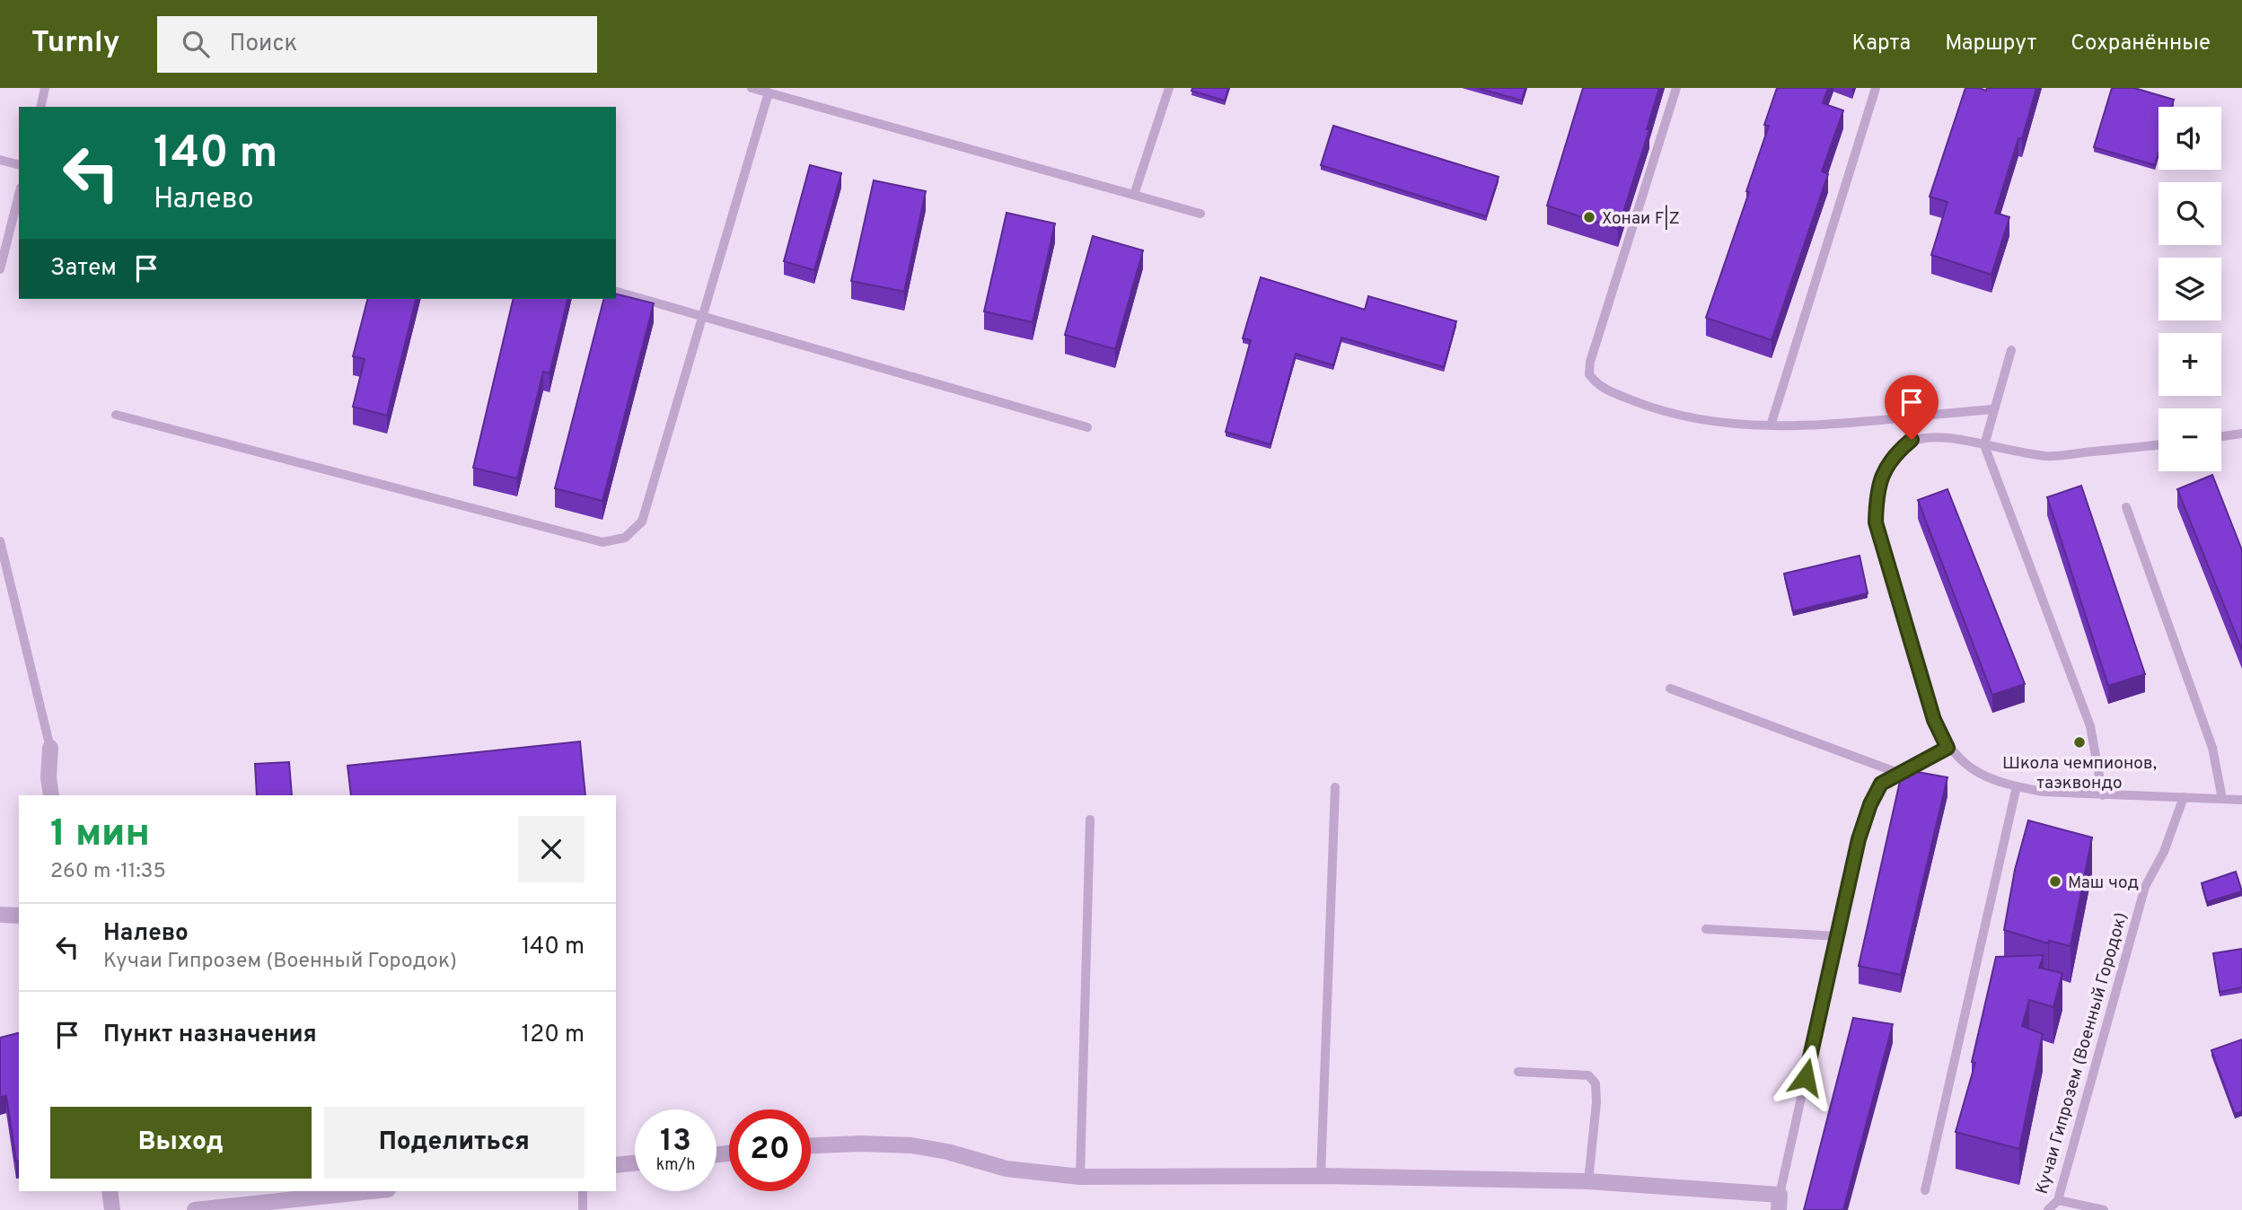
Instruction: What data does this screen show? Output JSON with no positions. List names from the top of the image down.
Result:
{
  "streets": {
    "lane": ["Кучаи Гипрозем (Военный Городок)"]
  },
  "places": ["Хонаи F|Z", "Школа чемпионов, таэквондо", "Маш чод"],
  "page": {
    "header": "Turnly",
    "search": "Поиск",
    "nav": ["Карта", "Маршрут", "Сохранённые"],
    "map_buttons": ["+", "−"],
    "turn": ["140 m", "Налево"],
    "then": "Затем",
    "heading": ["1 мин", "260 m · 11:35"],
    "list": [
      {
        "name": "Налево",
        "note": "Кучаи Гипрозем (Военный Городок)",
        "value": "140 m"
      },
      {
        "name": "Пункт назначения",
        "value": "120 m"
      }
    ],
    "buttons": ["Выход", "Поделиться"],
    "speed": "13 km/h",
    "limit": "20"
  }
}
